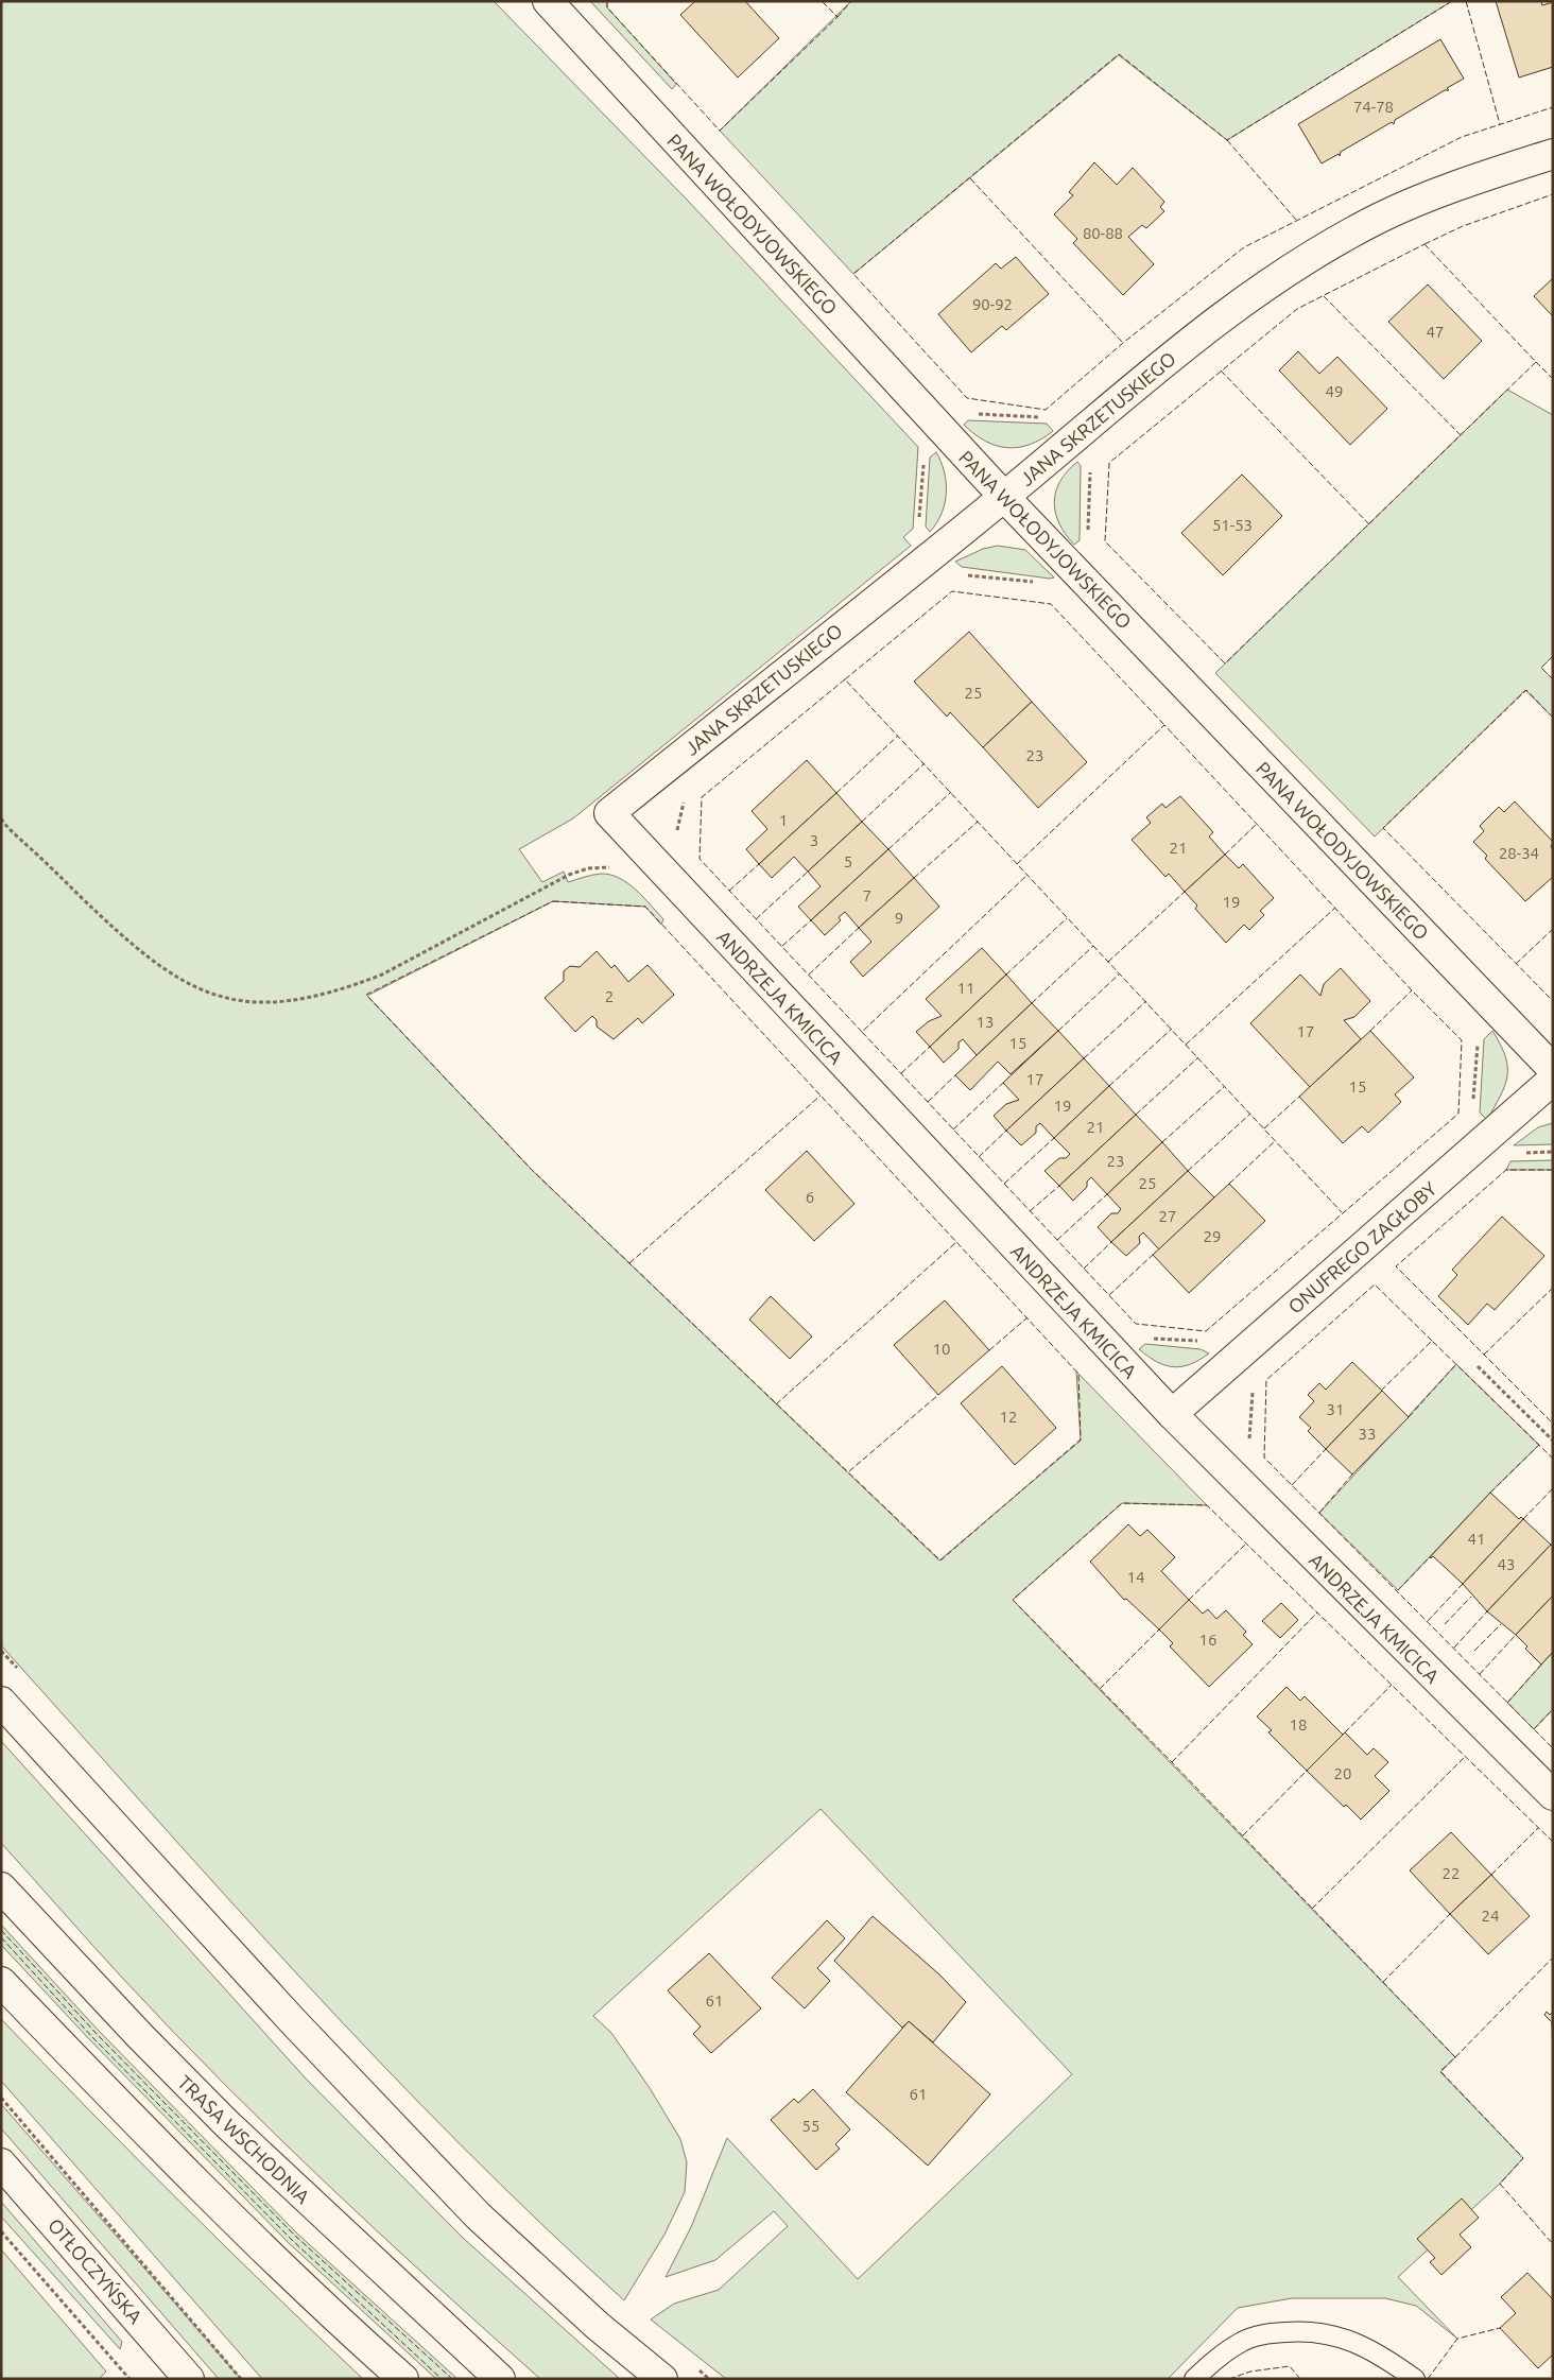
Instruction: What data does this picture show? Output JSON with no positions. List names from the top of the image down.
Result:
{
  "streets": {
    "street": [
      "PANA WOŁODYJOWSKIEGO",
      "JANA SKRZETUSKIEGO",
      "ANDRZEJA KMICICA",
      "ONUFREGO ZAGŁOBY",
      "TRASA WSCHODNIA",
      "OTŁOCZYŃSKA"
    ]
  },
  "crossings": [
    ["PANA WOŁODYJOWSKIEGO", "JANA SKRZETUSKIEGO"],
    ["JANA SKRZETUSKIEGO", "ANDRZEJA KMICICA"],
    ["ANDRZEJA KMICICA", "ONUFREGO ZAGŁOBY"]
  ],
  "house_numbers": [
    "74-78",
    "80-88",
    "90-92",
    "47",
    "49",
    "51-53",
    "25",
    "23",
    "1",
    "3",
    "21",
    "28-34",
    "5",
    "7",
    "19",
    "9",
    "11",
    "2",
    "13",
    "17",
    "15",
    "17",
    "15",
    "19",
    "21",
    "23",
    "25",
    "6",
    "27",
    "29",
    "10",
    "31",
    "12",
    "33",
    "41",
    "43",
    "14",
    "16",
    "18",
    "20",
    "22",
    "24",
    "61",
    "61",
    "55"
  ]
}
